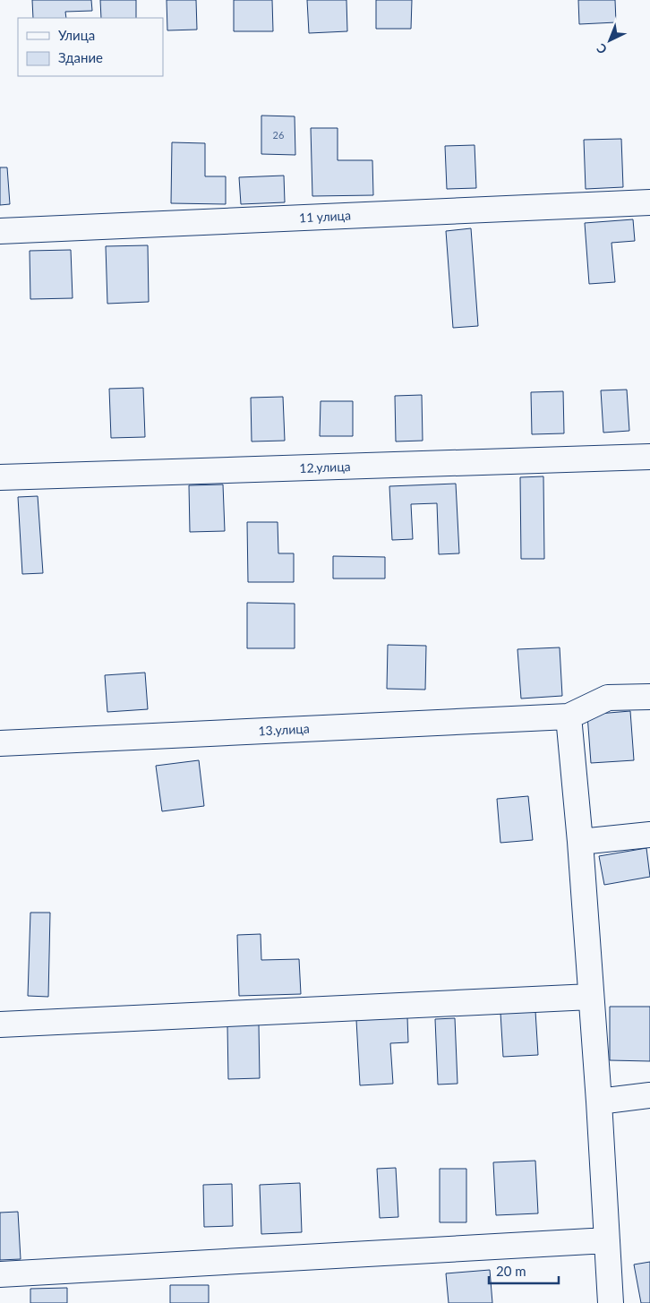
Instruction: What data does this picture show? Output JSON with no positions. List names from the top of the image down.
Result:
{
  "streets": {
    "street": ["11 улица", "12.улица", "13.улица"]
  },
  "house_numbers": ["26"],
  "legend": ["Улица", "Здание"],
  "scale_bar": "20 m",
  "north": "bottom left"
}
